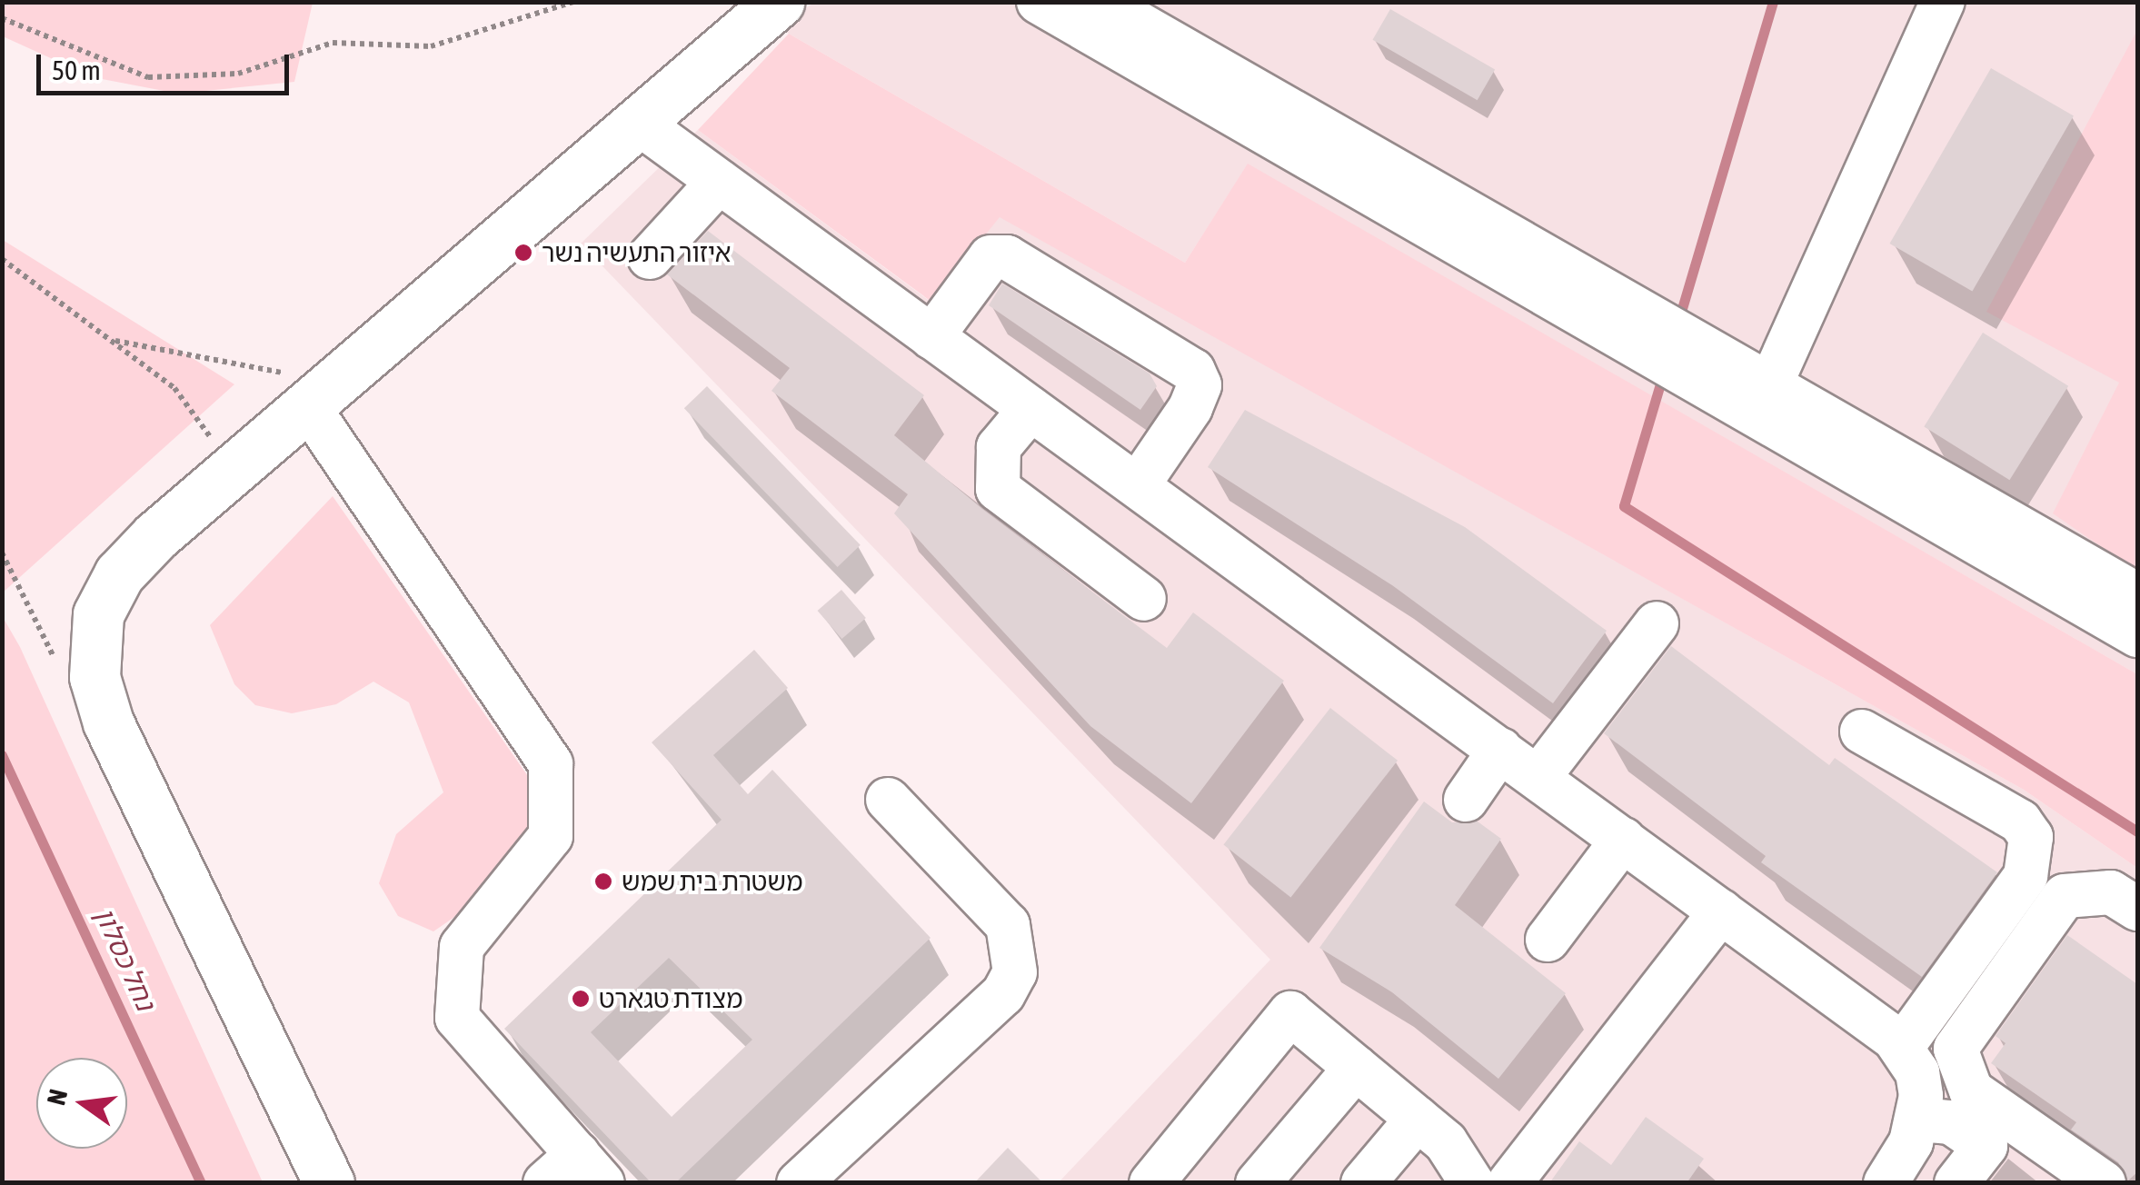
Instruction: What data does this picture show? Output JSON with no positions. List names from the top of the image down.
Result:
{
  "water": ["נחל כסלון"],
  "places": ["איזור התעשיה נשר", "משטרת בית שמש", "מצודת טגארט"],
  "scale_bar": "50 m",
  "north": "left"
}
